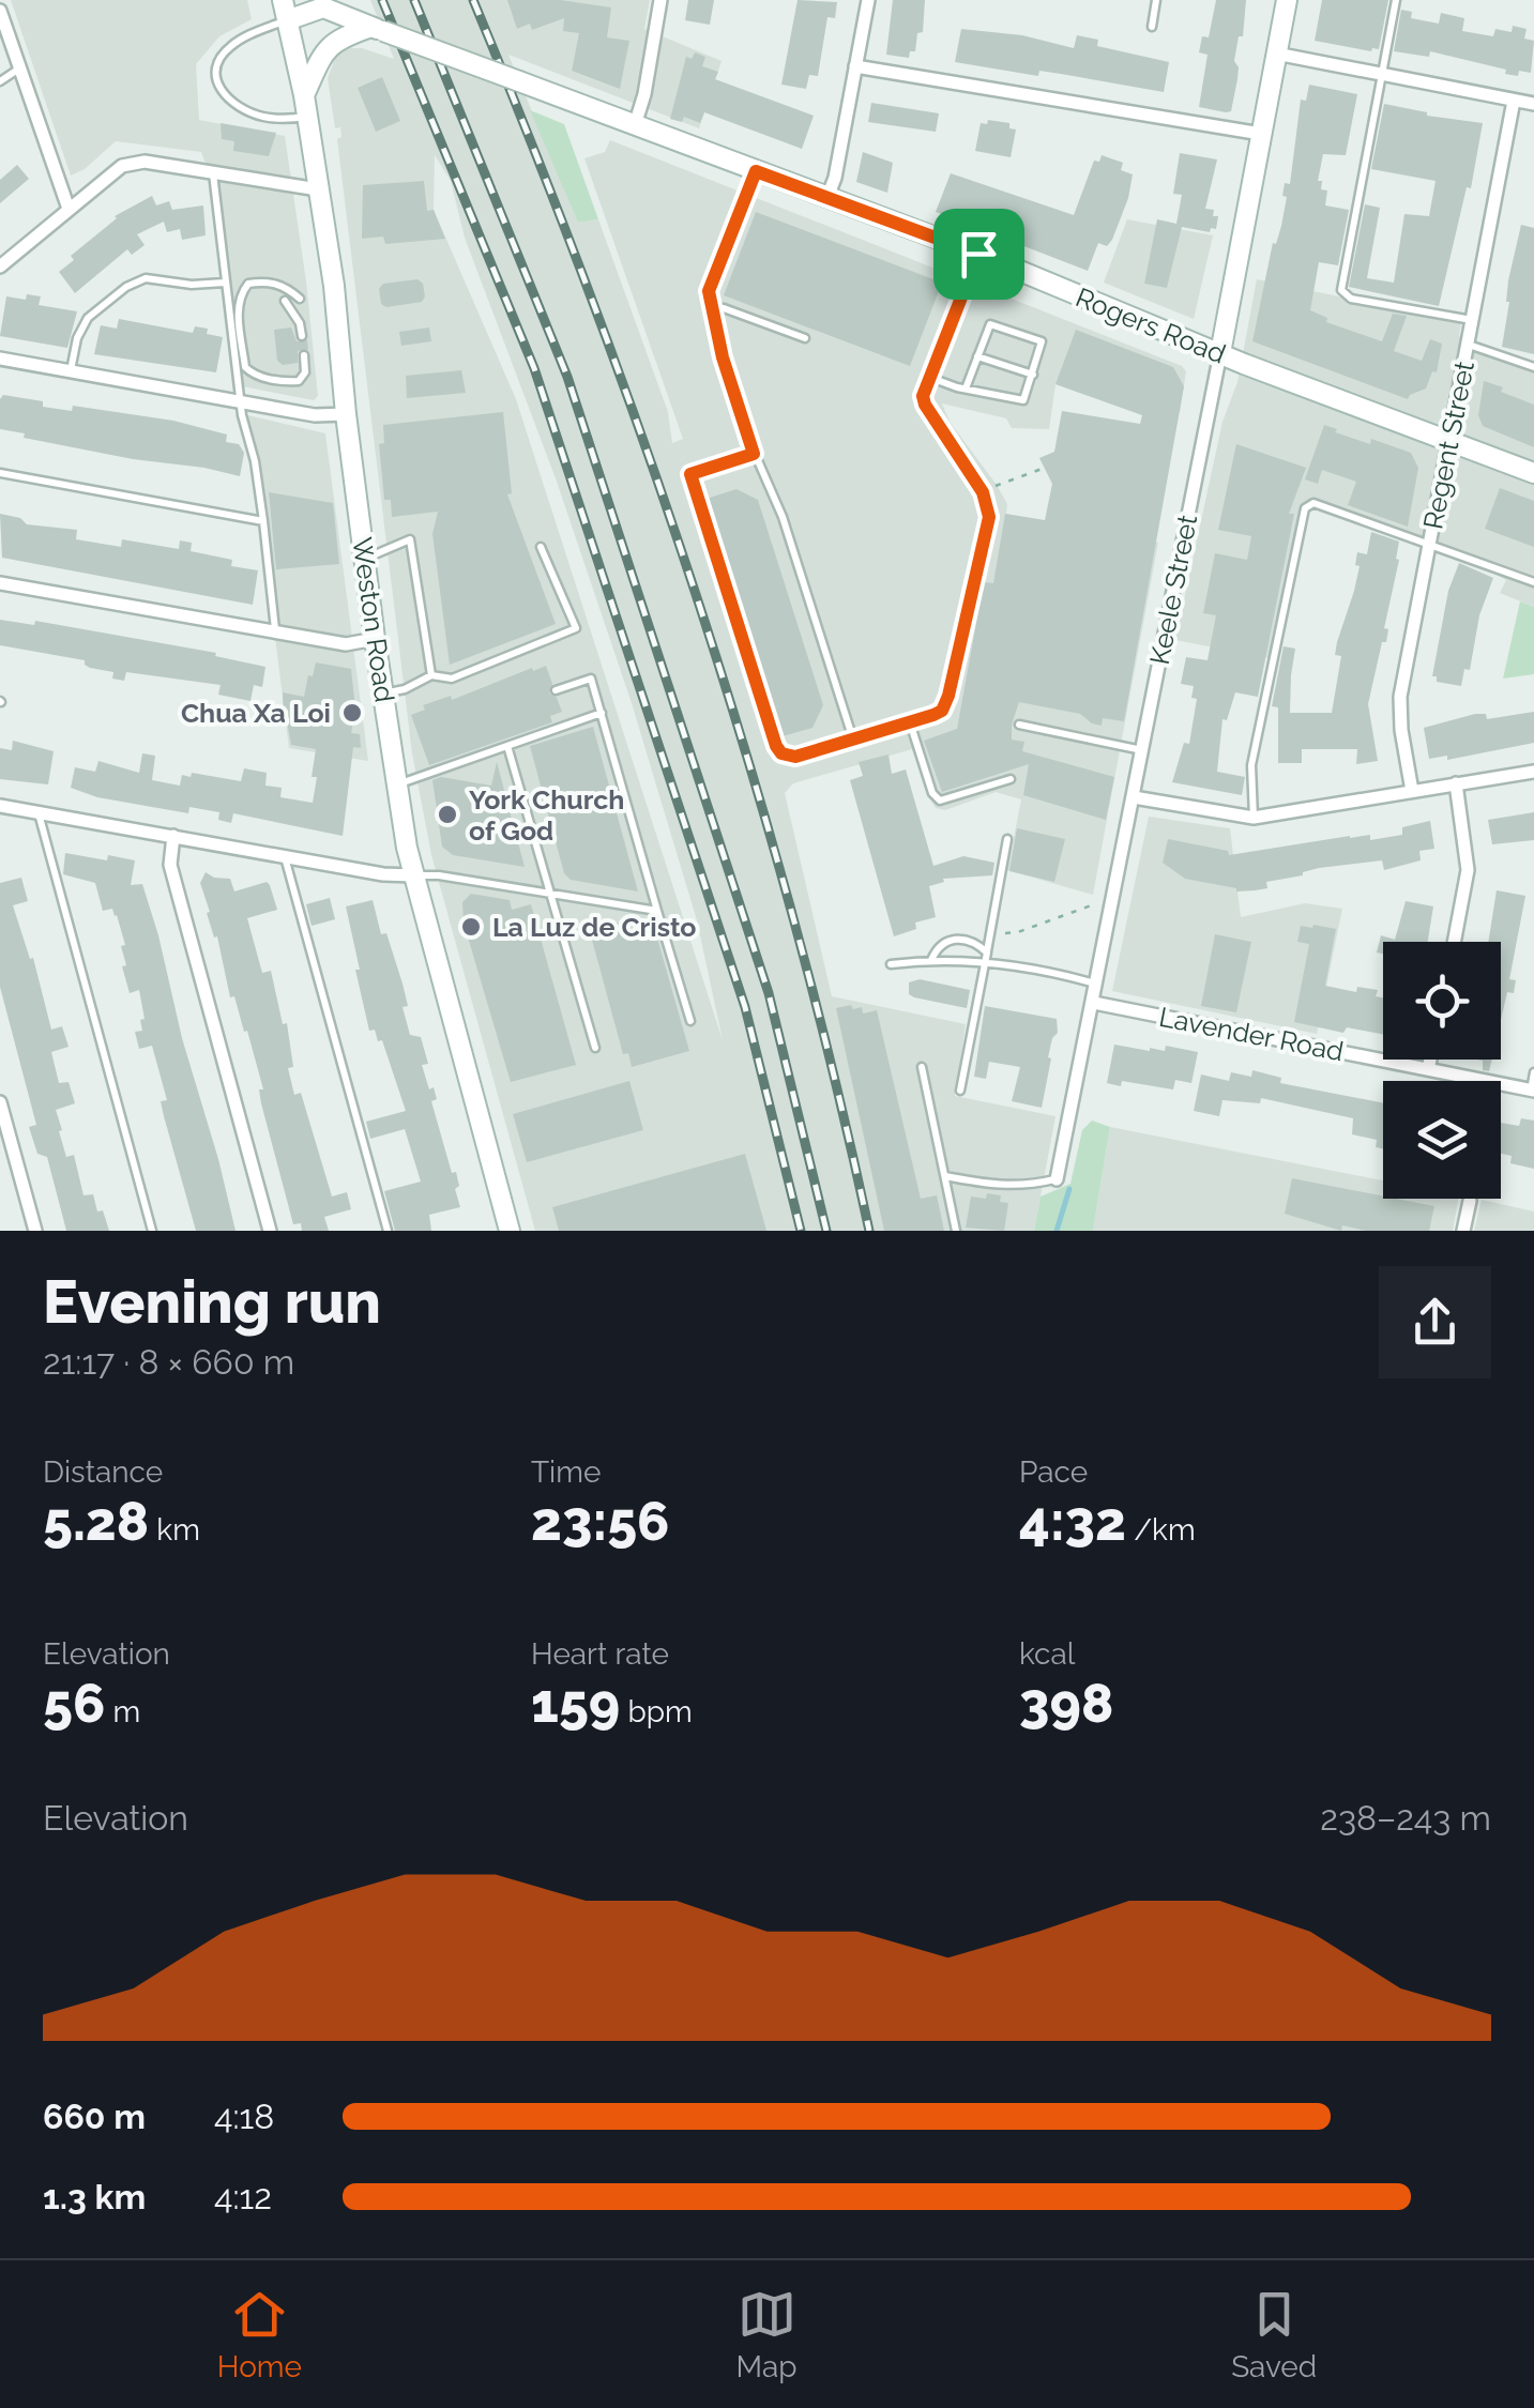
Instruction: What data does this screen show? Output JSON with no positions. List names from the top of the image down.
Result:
{
  "streets": {
    "main road": ["Rogers Road", "Keele Street", "Weston Road"],
    "street": ["Regent Street", "Lavender Road"]
  },
  "crossings": [
    ["Rogers Road", "Regent Street"],
    ["Rogers Road", "Keele Street"],
    ["Rogers Road", "Weston Road"],
    ["Keele Street", "Lavender Road"]
  ],
  "places": ["Chua Xa Loi", "York Church of God", "La Luz de Cristo"],
  "page": {
    "heading": ["Evening run", "21:17 · 8 × 660 m"],
    "stats": [
      ["Distance", "5.28 km"],
      ["Time", "23:56"],
      ["Pace", "4:32 /km"],
      ["Elevation", "56 m"],
      ["Heart rate", "159 bpm"],
      ["kcal", "398"]
    ],
    "chart": ["Elevation", "238–243 m"],
    "list": [
      {
        "name": "660 m",
        "note": "4:18"
      },
      {
        "name": "1.3 km",
        "note": "4:12"
      }
    ],
    "tabs": ["Home", "Map", "Saved"]
  }
}
